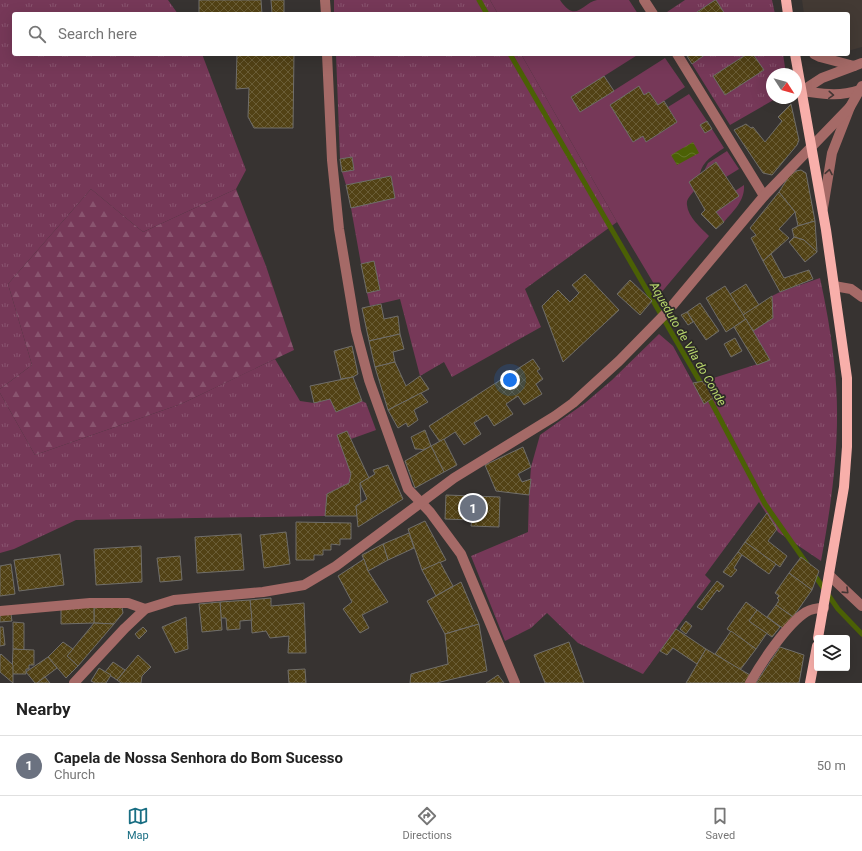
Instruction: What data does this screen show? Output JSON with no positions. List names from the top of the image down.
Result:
{
  "water": ["Aqueduto de Vila do Conde"],
  "north": "bottom right",
  "page": {
    "search": "Search here",
    "pins": "1",
    "heading": "Nearby",
    "list": [
      {
        "mark": "1",
        "name": "Capela de Nossa Senhora do Bom Sucesso",
        "note": "Church",
        "value": "50 m"
      }
    ],
    "nav": ["Map", "Directions", "Saved"]
  }
}
